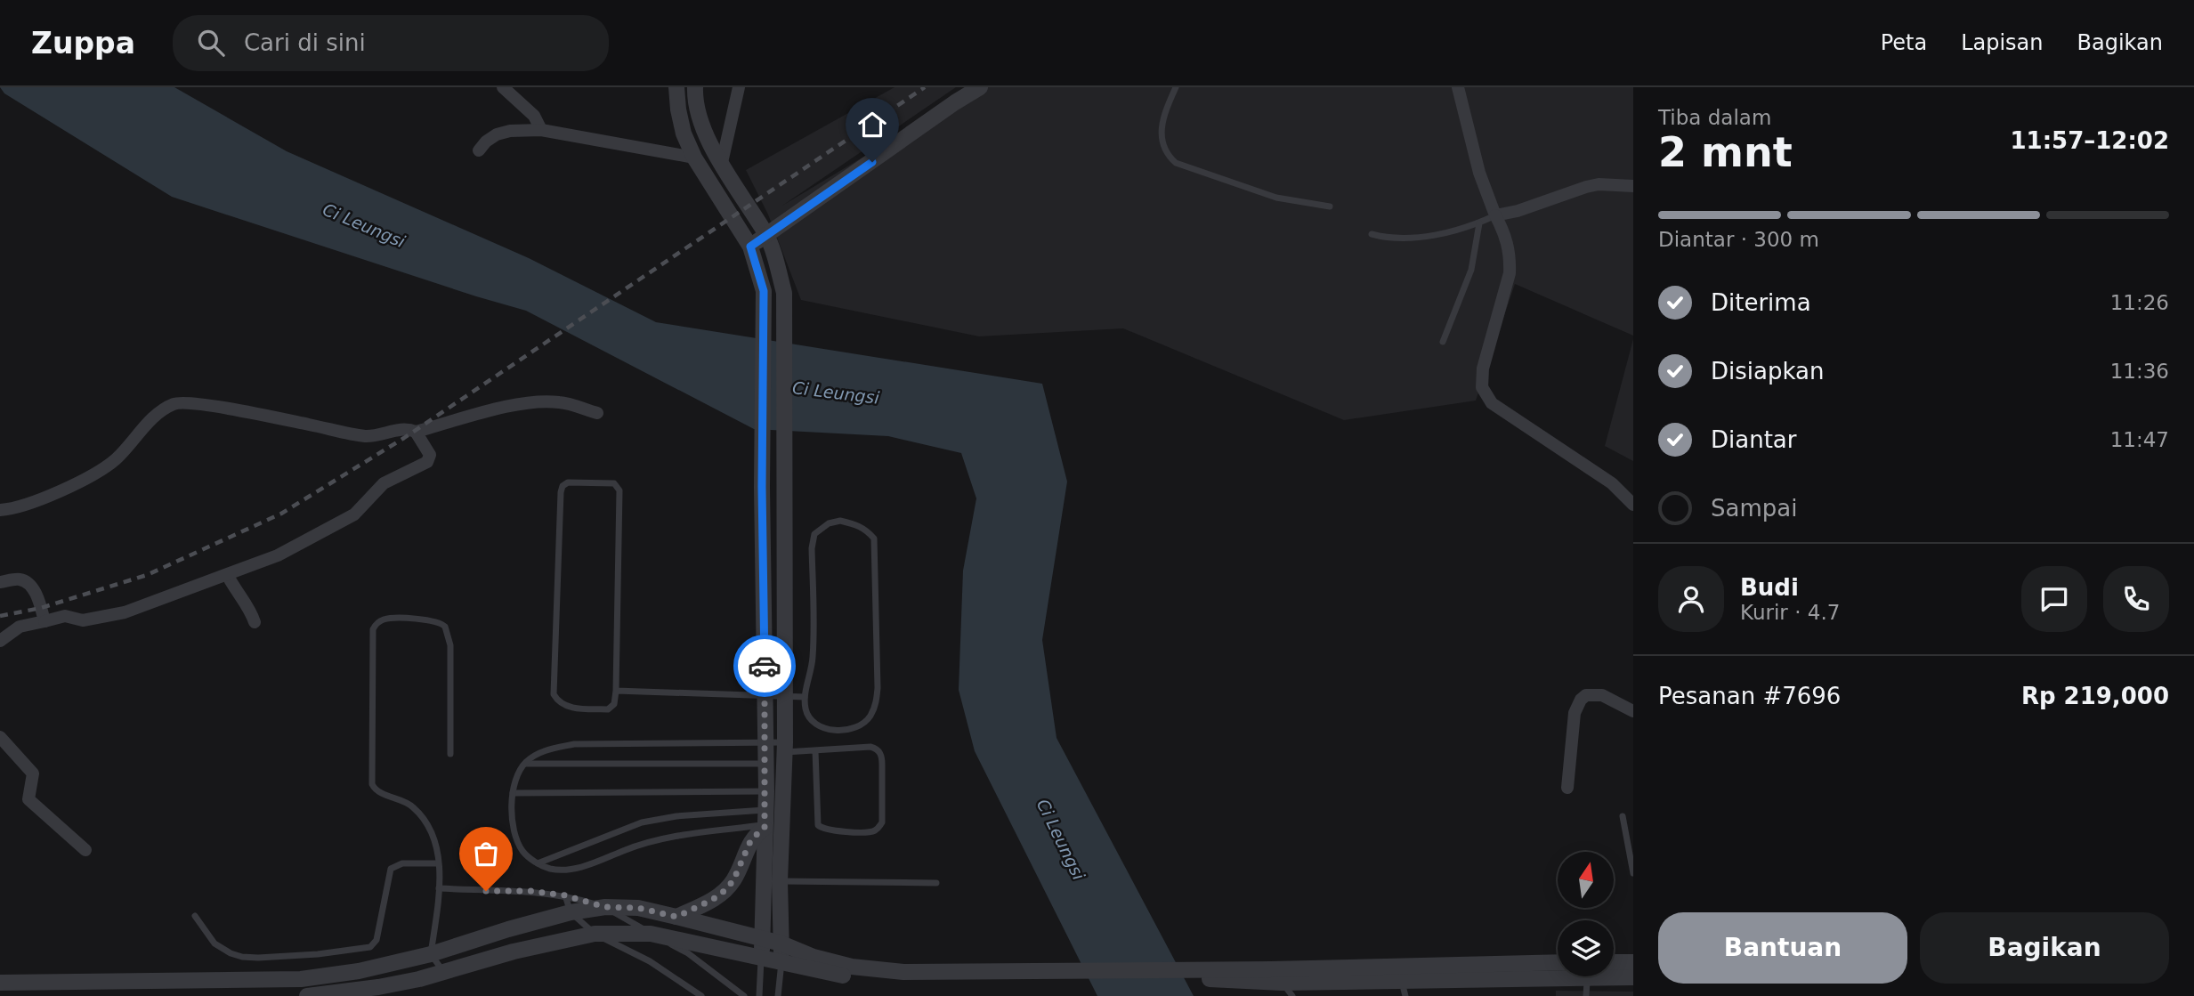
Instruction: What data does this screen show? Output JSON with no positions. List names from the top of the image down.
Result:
{
  "water": ["Ci Leungsi"],
  "north": "top",
  "page": {
    "header": "Zuppa",
    "search": "Cari di sini",
    "nav": ["Peta", "Lapisan", "Bagikan"],
    "heading": ["2 mnt", "Tiba dalam", "11:57–12:02"],
    "panel": [
      "Budi",
      "Kurir · 4.7",
      "Pesanan #7696",
      "Rp 219,000"
    ],
    "bar": "Diantar · 300 m",
    "list": [
      ["Diterima", "11:26"],
      ["Disiapkan", "11:36"],
      ["Diantar", "11:47"],
      "Sampai"
    ],
    "buttons": ["Bantuan", "Bagikan"]
  }
}
